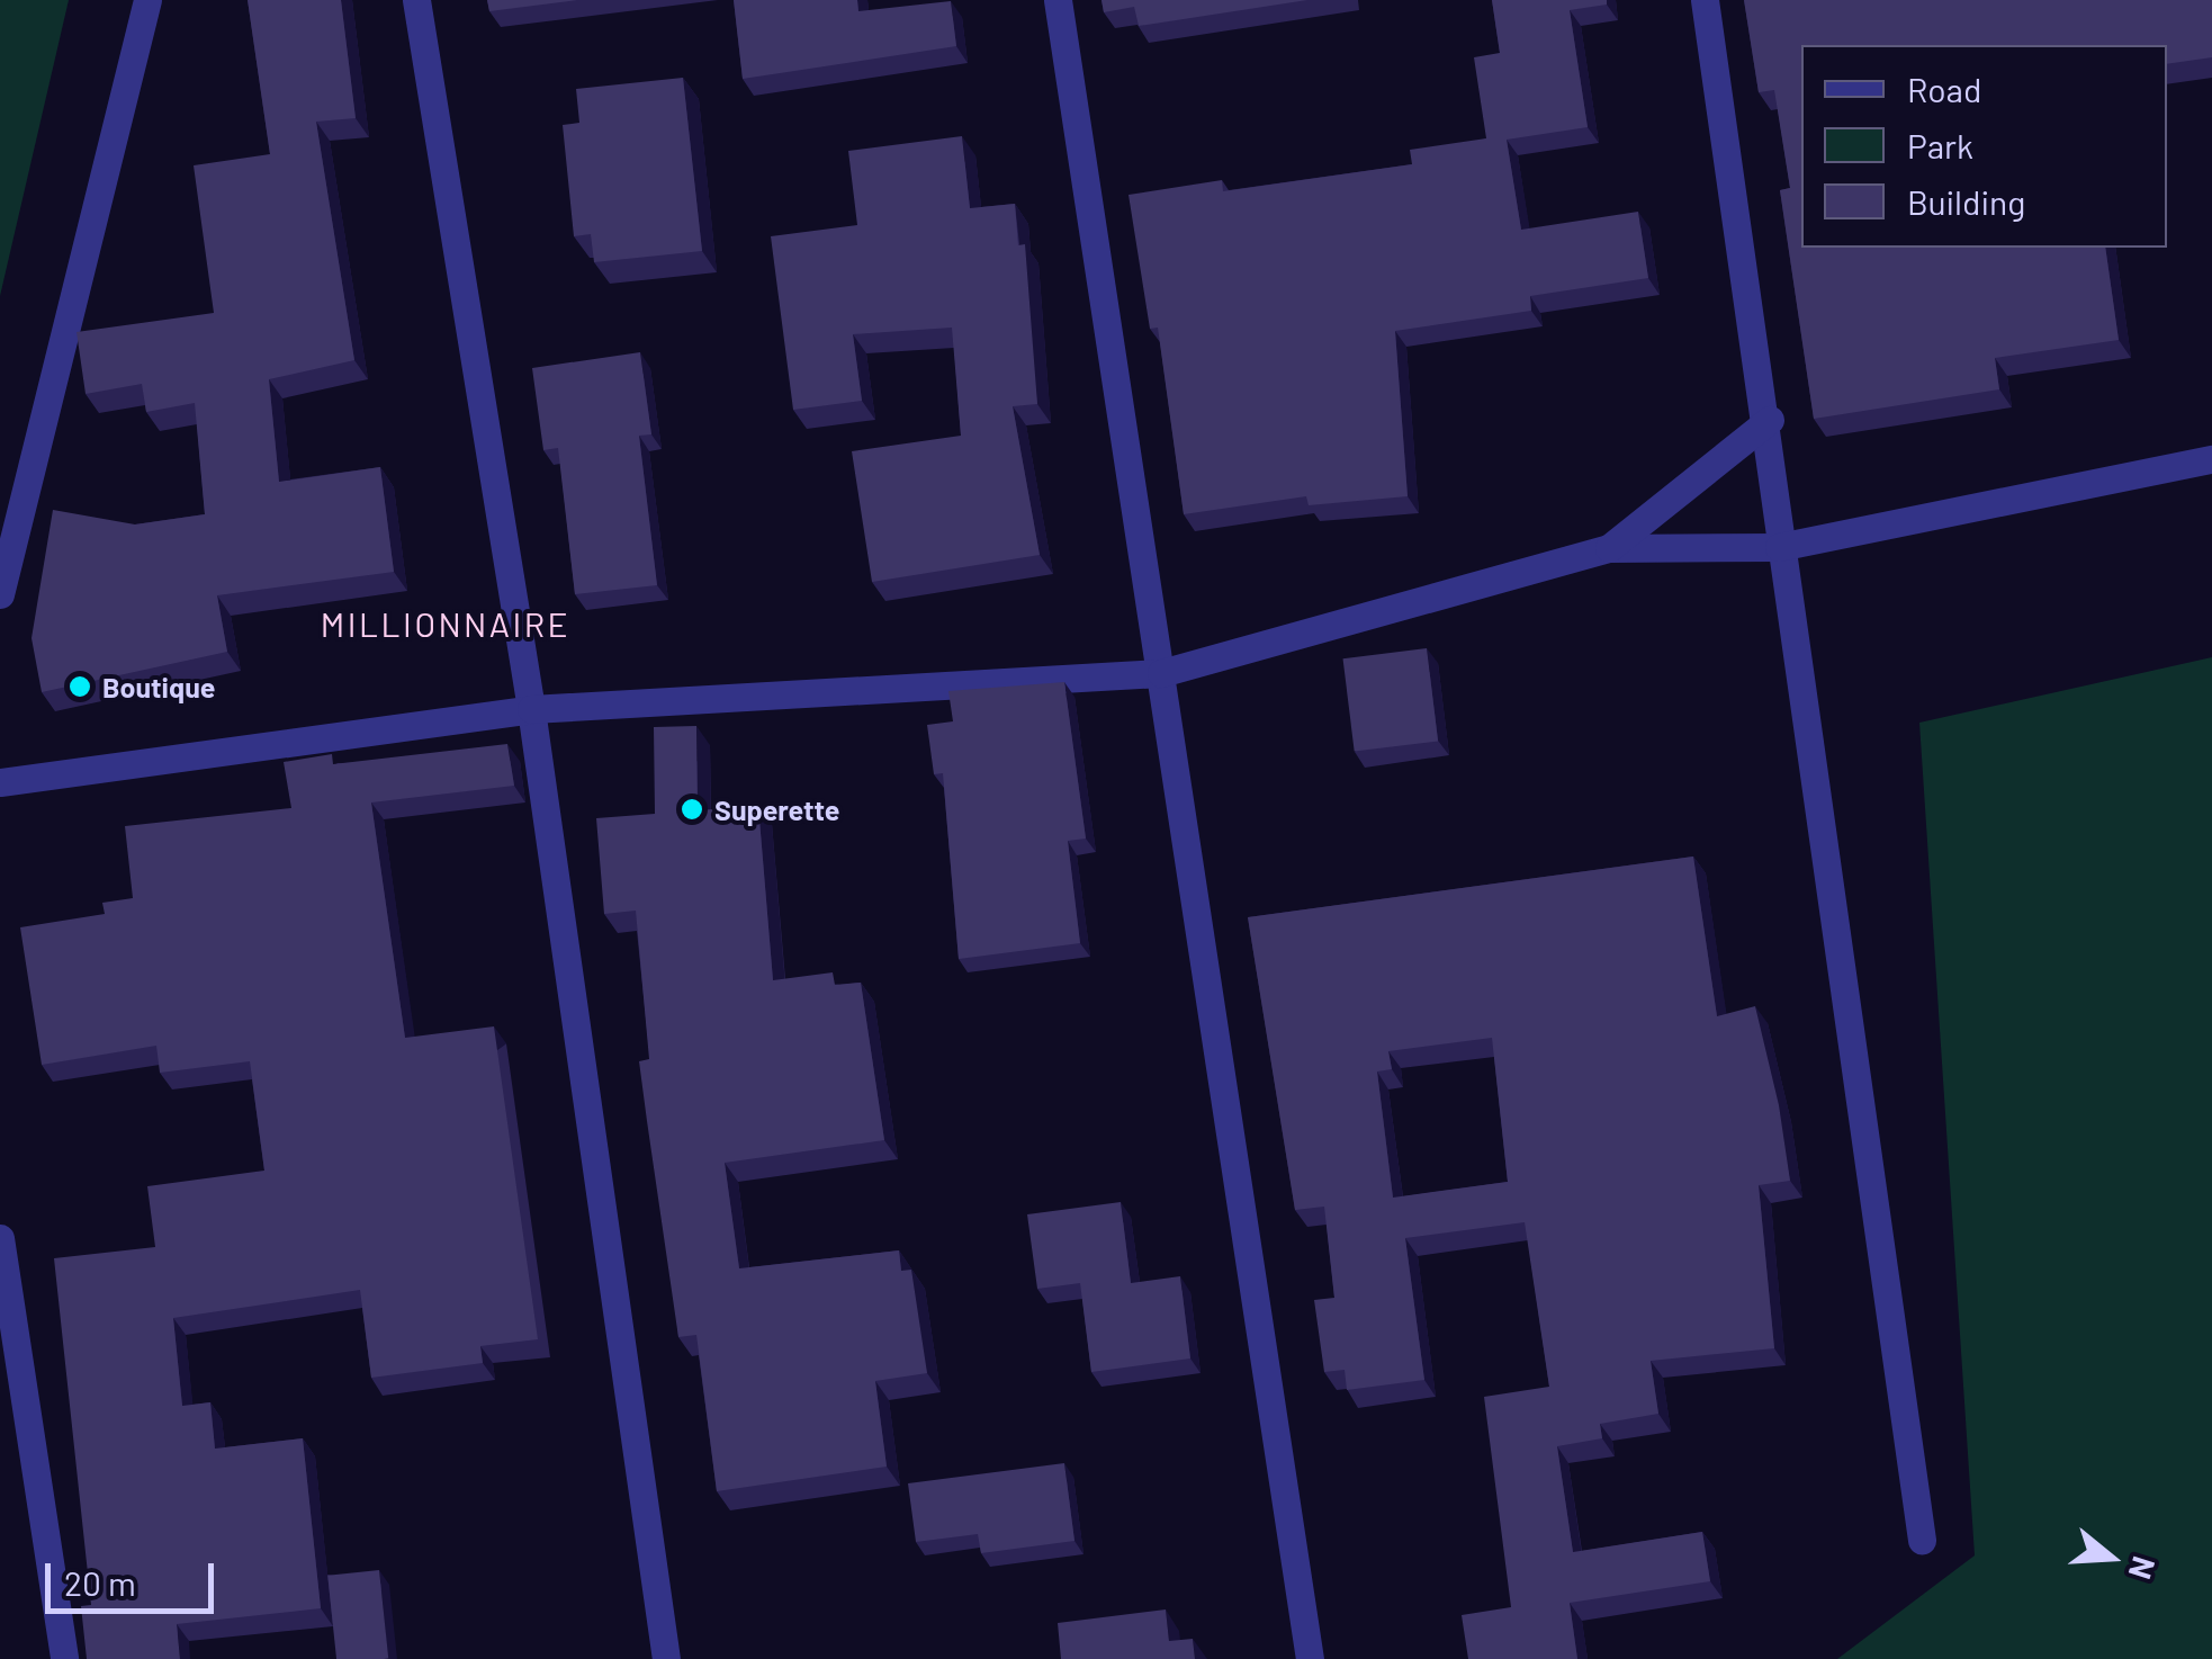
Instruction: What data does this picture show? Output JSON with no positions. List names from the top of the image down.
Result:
{
  "districts": ["MILLIONNAIRE"],
  "places": ["Boutique", "Superette"],
  "legend": ["Road", "Park", "Building"],
  "scale_bar": "20 m",
  "north": "right"
}
